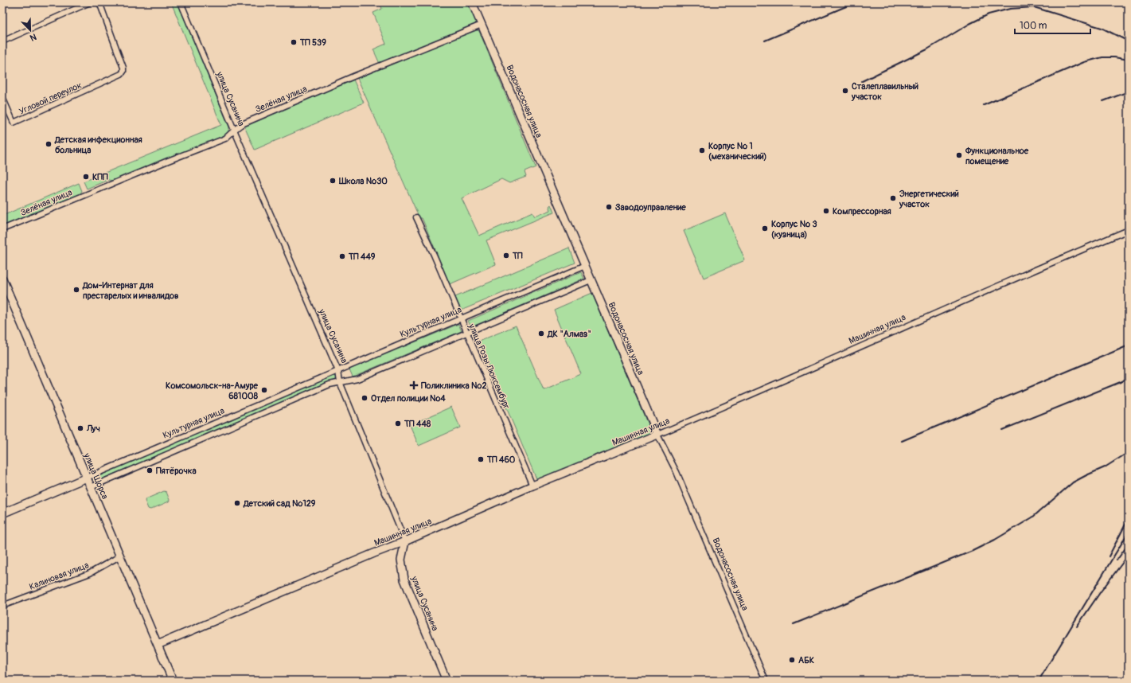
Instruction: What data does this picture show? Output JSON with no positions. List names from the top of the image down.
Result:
{
  "streets": {
    "street": [
      "Угловой переулок",
      "улица Сусанина",
      "Зелёная улица",
      "Водонасосная улица",
      "Культурная улица",
      "Машинная улица",
      "улица Розы Люксембург",
      "улица Щорса",
      "Калиновая улица"
    ]
  },
  "crossings": [
    ["улица Сусанина", "Зелёная улица"],
    ["улица Сусанина", "Культурная улица"],
    ["улица Сусанина", "Машинная улица"],
    ["Зелёная улица", "Водонасосная улица"],
    ["Водонасосная улица", "Культурная улица"],
    ["Водонасосная улица", "Машинная улица"],
    ["Культурная улица", "улица Розы Люксембург"],
    ["Культурная улица", "улица Щорса"],
    ["Машинная улица", "улица Розы Люксембург"],
    ["Машинная улица", "улица Щорса"],
    ["улица Щорса", "Калиновая улица"]
  ],
  "places": {
    "other": [
      "ТП 539",
      "Сталеплавильный участок",
      "Детская инфекционная больница",
      "Корпус № 1 (механический)",
      "Функциональное помещение",
      "КПП",
      "Школа №30",
      "Энергетический участок",
      "Заводоуправление",
      "Компрессорная",
      "Корпус № 3 (кузница)",
      "ТП",
      "ТП 449",
      "Дом-Интернат для престарелых и инвалидов",
      "ДК \"Алмаз\"",
      "Комсомольск-на-Амуре 681008",
      "Отдел полиции №4",
      "ТП 448",
      "Луч",
      "ТП 460",
      "Пятёрочка",
      "Детский сад №129",
      "АБК"
    ],
    "health": ["Поликлиника №2"]
  },
  "scale_bar": "100 m",
  "north": "bottom right"
}
